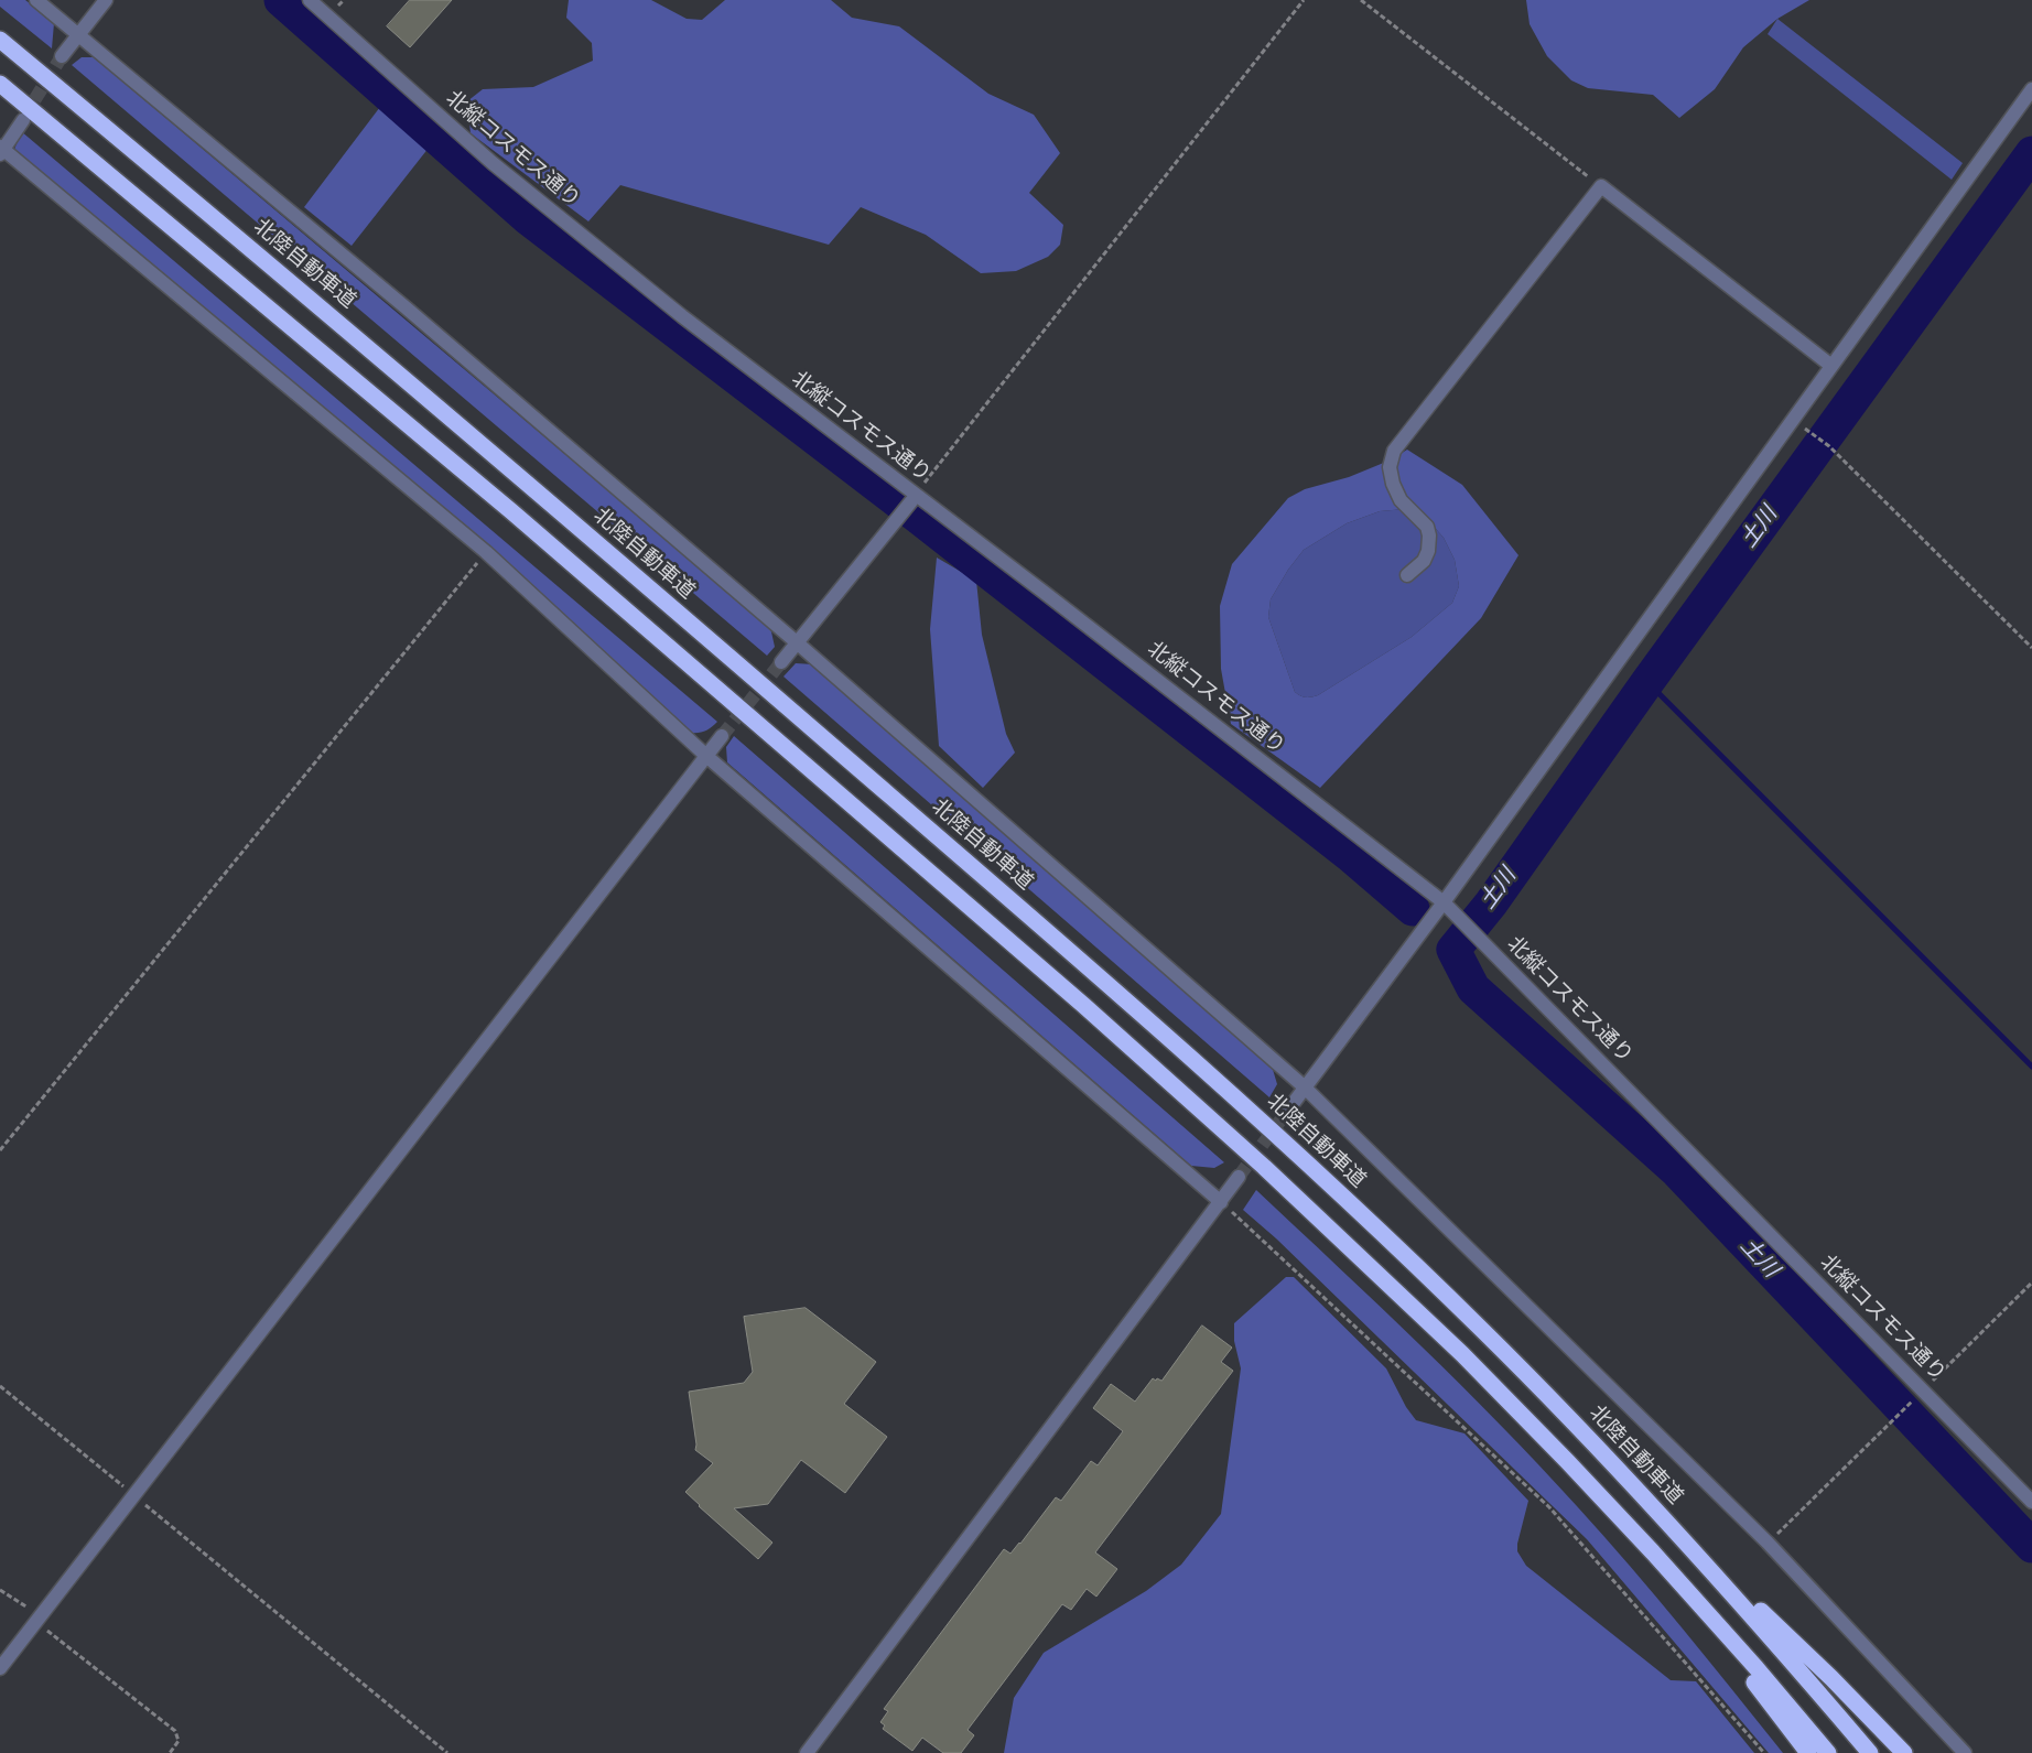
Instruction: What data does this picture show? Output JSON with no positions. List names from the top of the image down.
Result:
{
  "streets": {
    "highway": ["北陸自動車道"],
    "street": ["北縦コスモス通り"]
  },
  "water": ["土川"]
}
